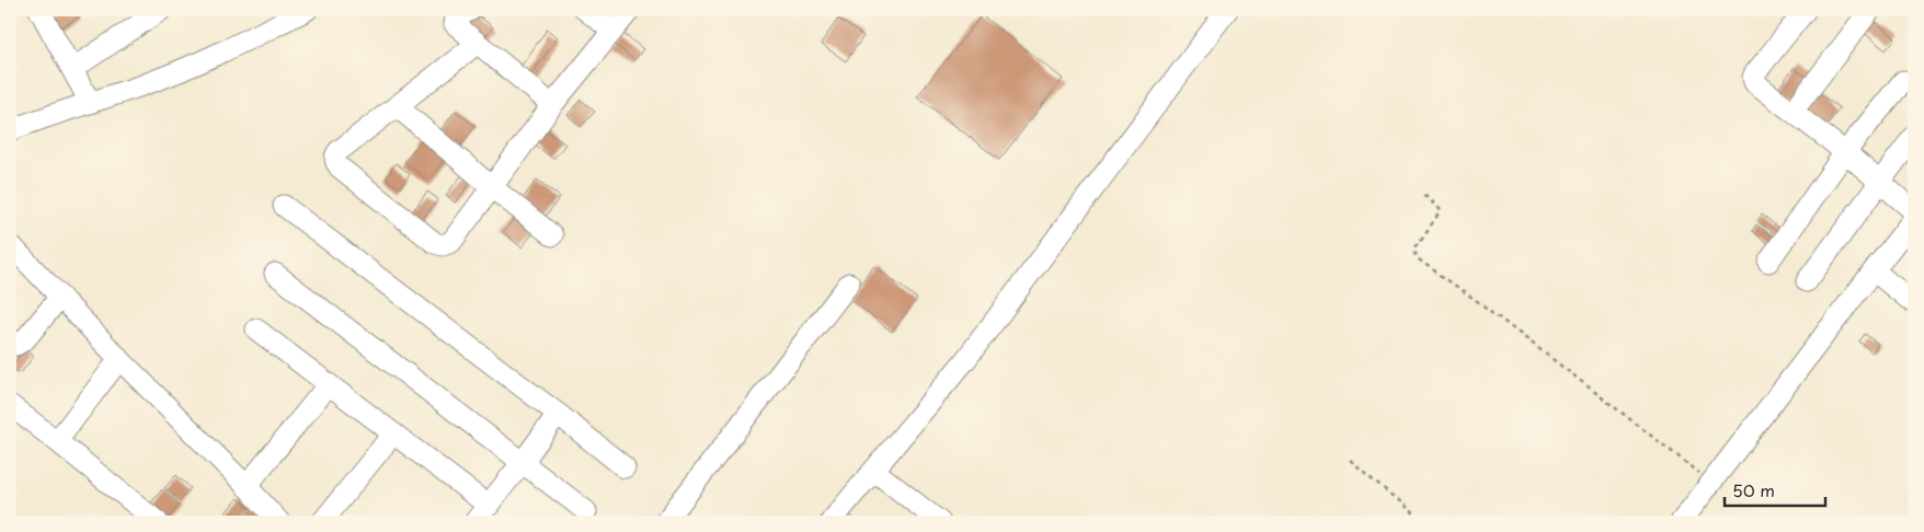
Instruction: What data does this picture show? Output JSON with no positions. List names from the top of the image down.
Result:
{
  "scale_bar": "50 m"
}
